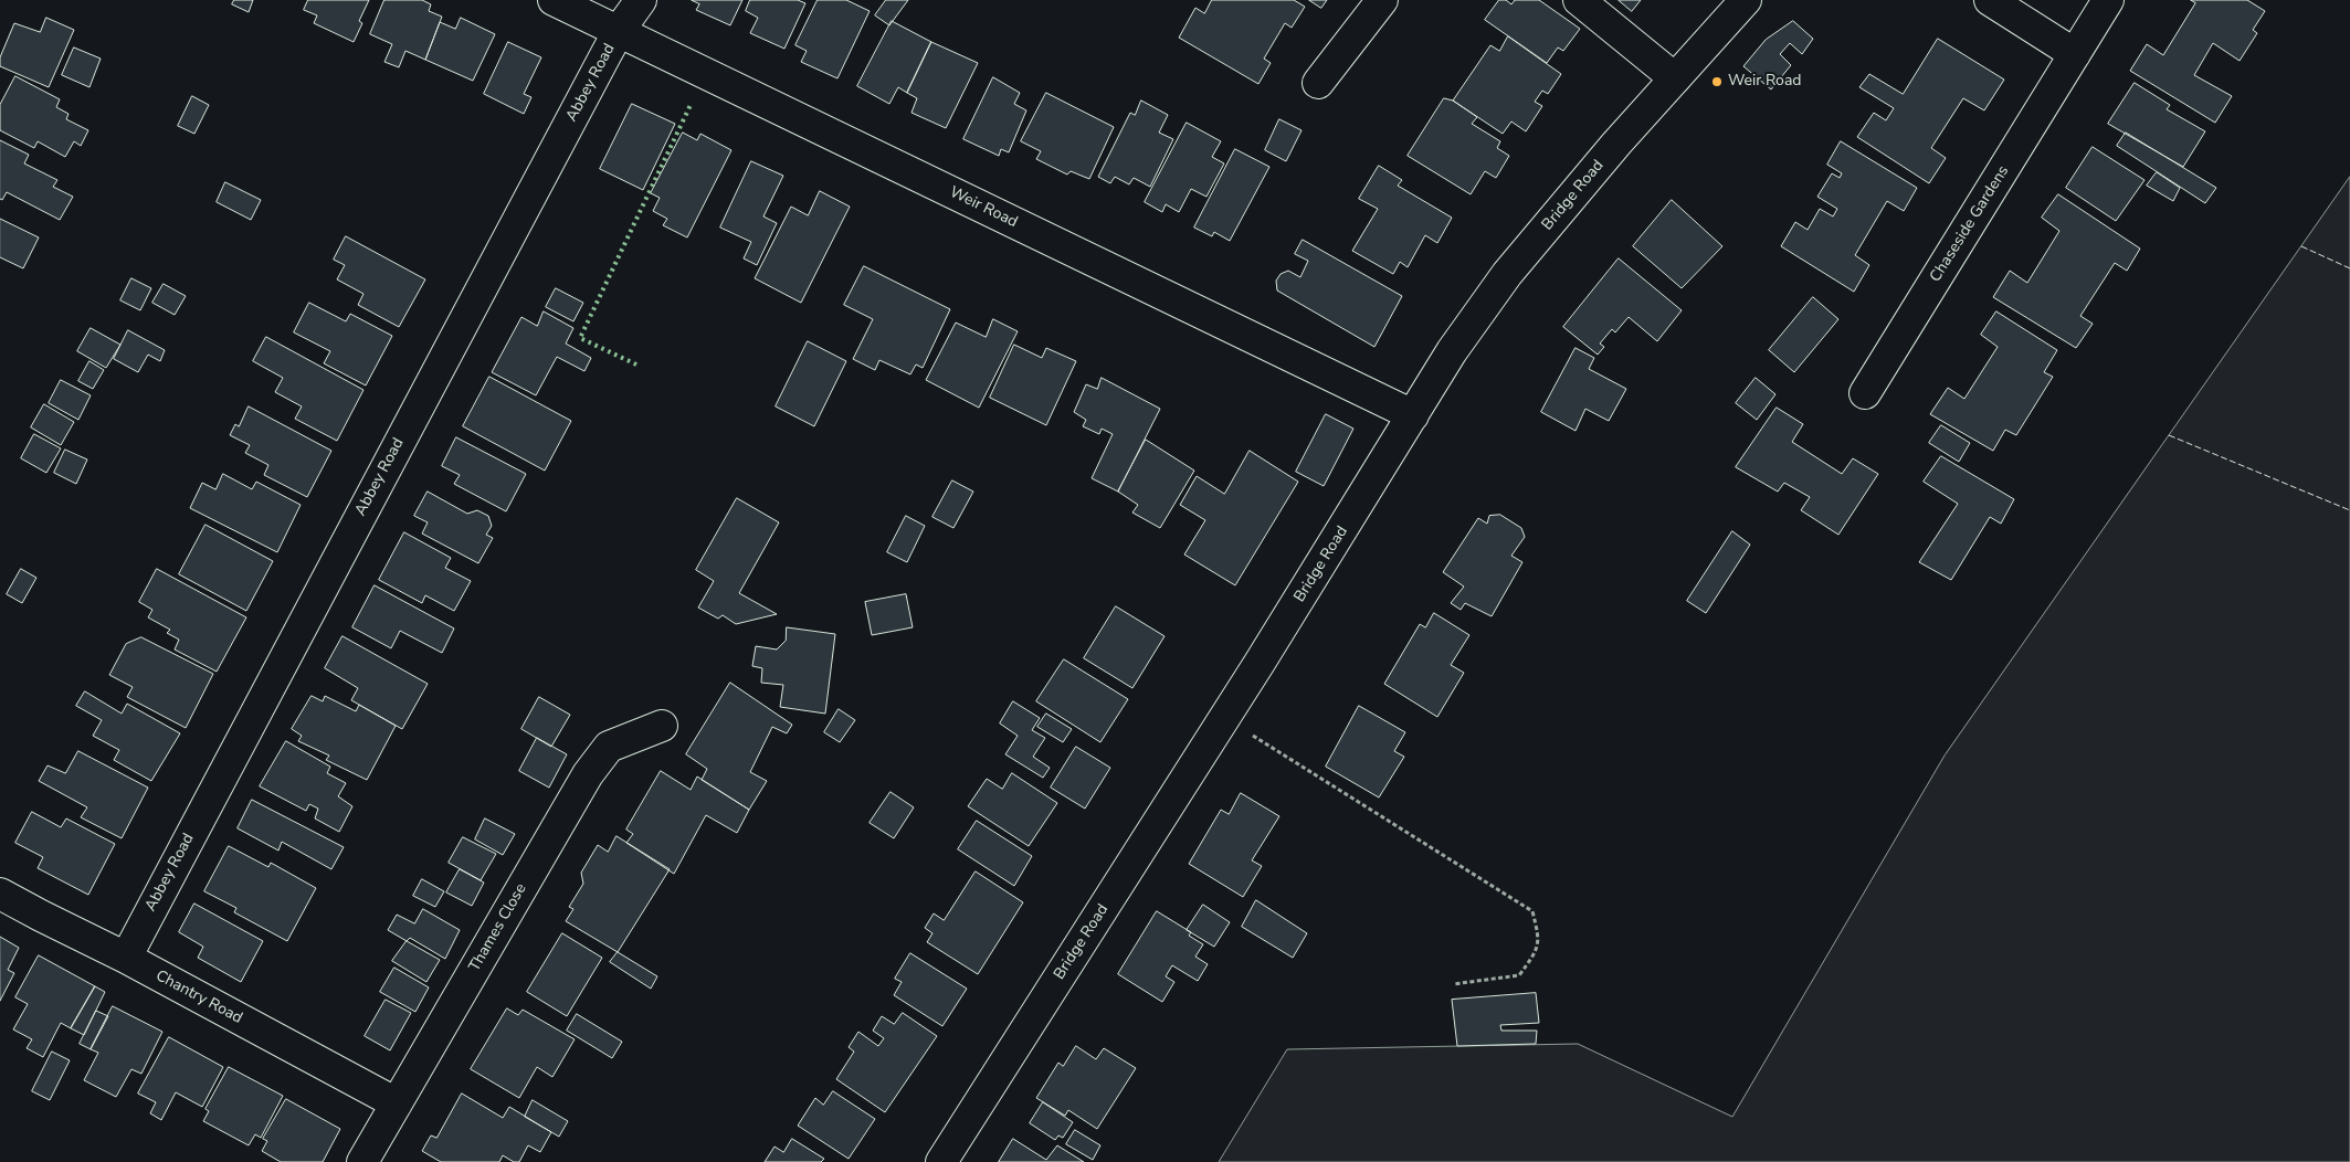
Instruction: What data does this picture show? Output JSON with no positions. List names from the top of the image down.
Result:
{
  "streets": {
    "street": [
      "Abbey Road",
      "Bridge Road",
      "Weir Road",
      "Chaseside Gardens",
      "Thames Close",
      "Chantry Road"
    ]
  },
  "crossings": [
    ["Abbey Road", "Weir Road"],
    ["Abbey Road", "Chantry Road"],
    ["Bridge Road", "Weir Road"],
    ["Thames Close", "Chantry Road"]
  ],
  "places": ["Weir Road"]
}
